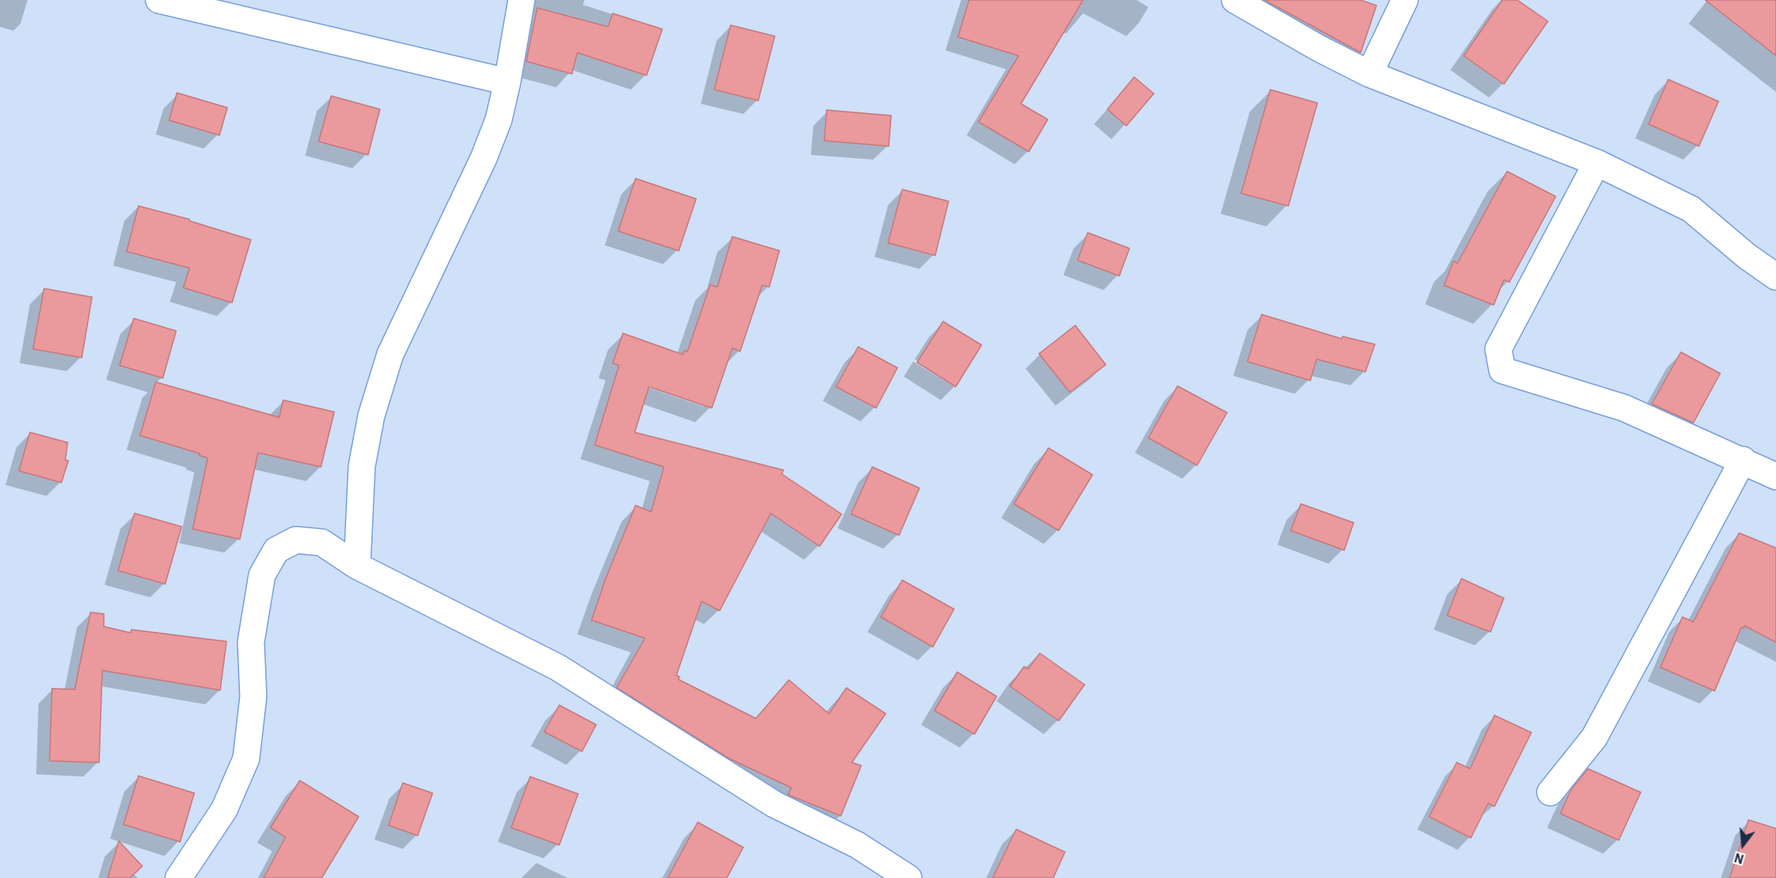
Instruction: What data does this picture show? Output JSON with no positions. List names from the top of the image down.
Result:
{
  "north": "bottom"
}
